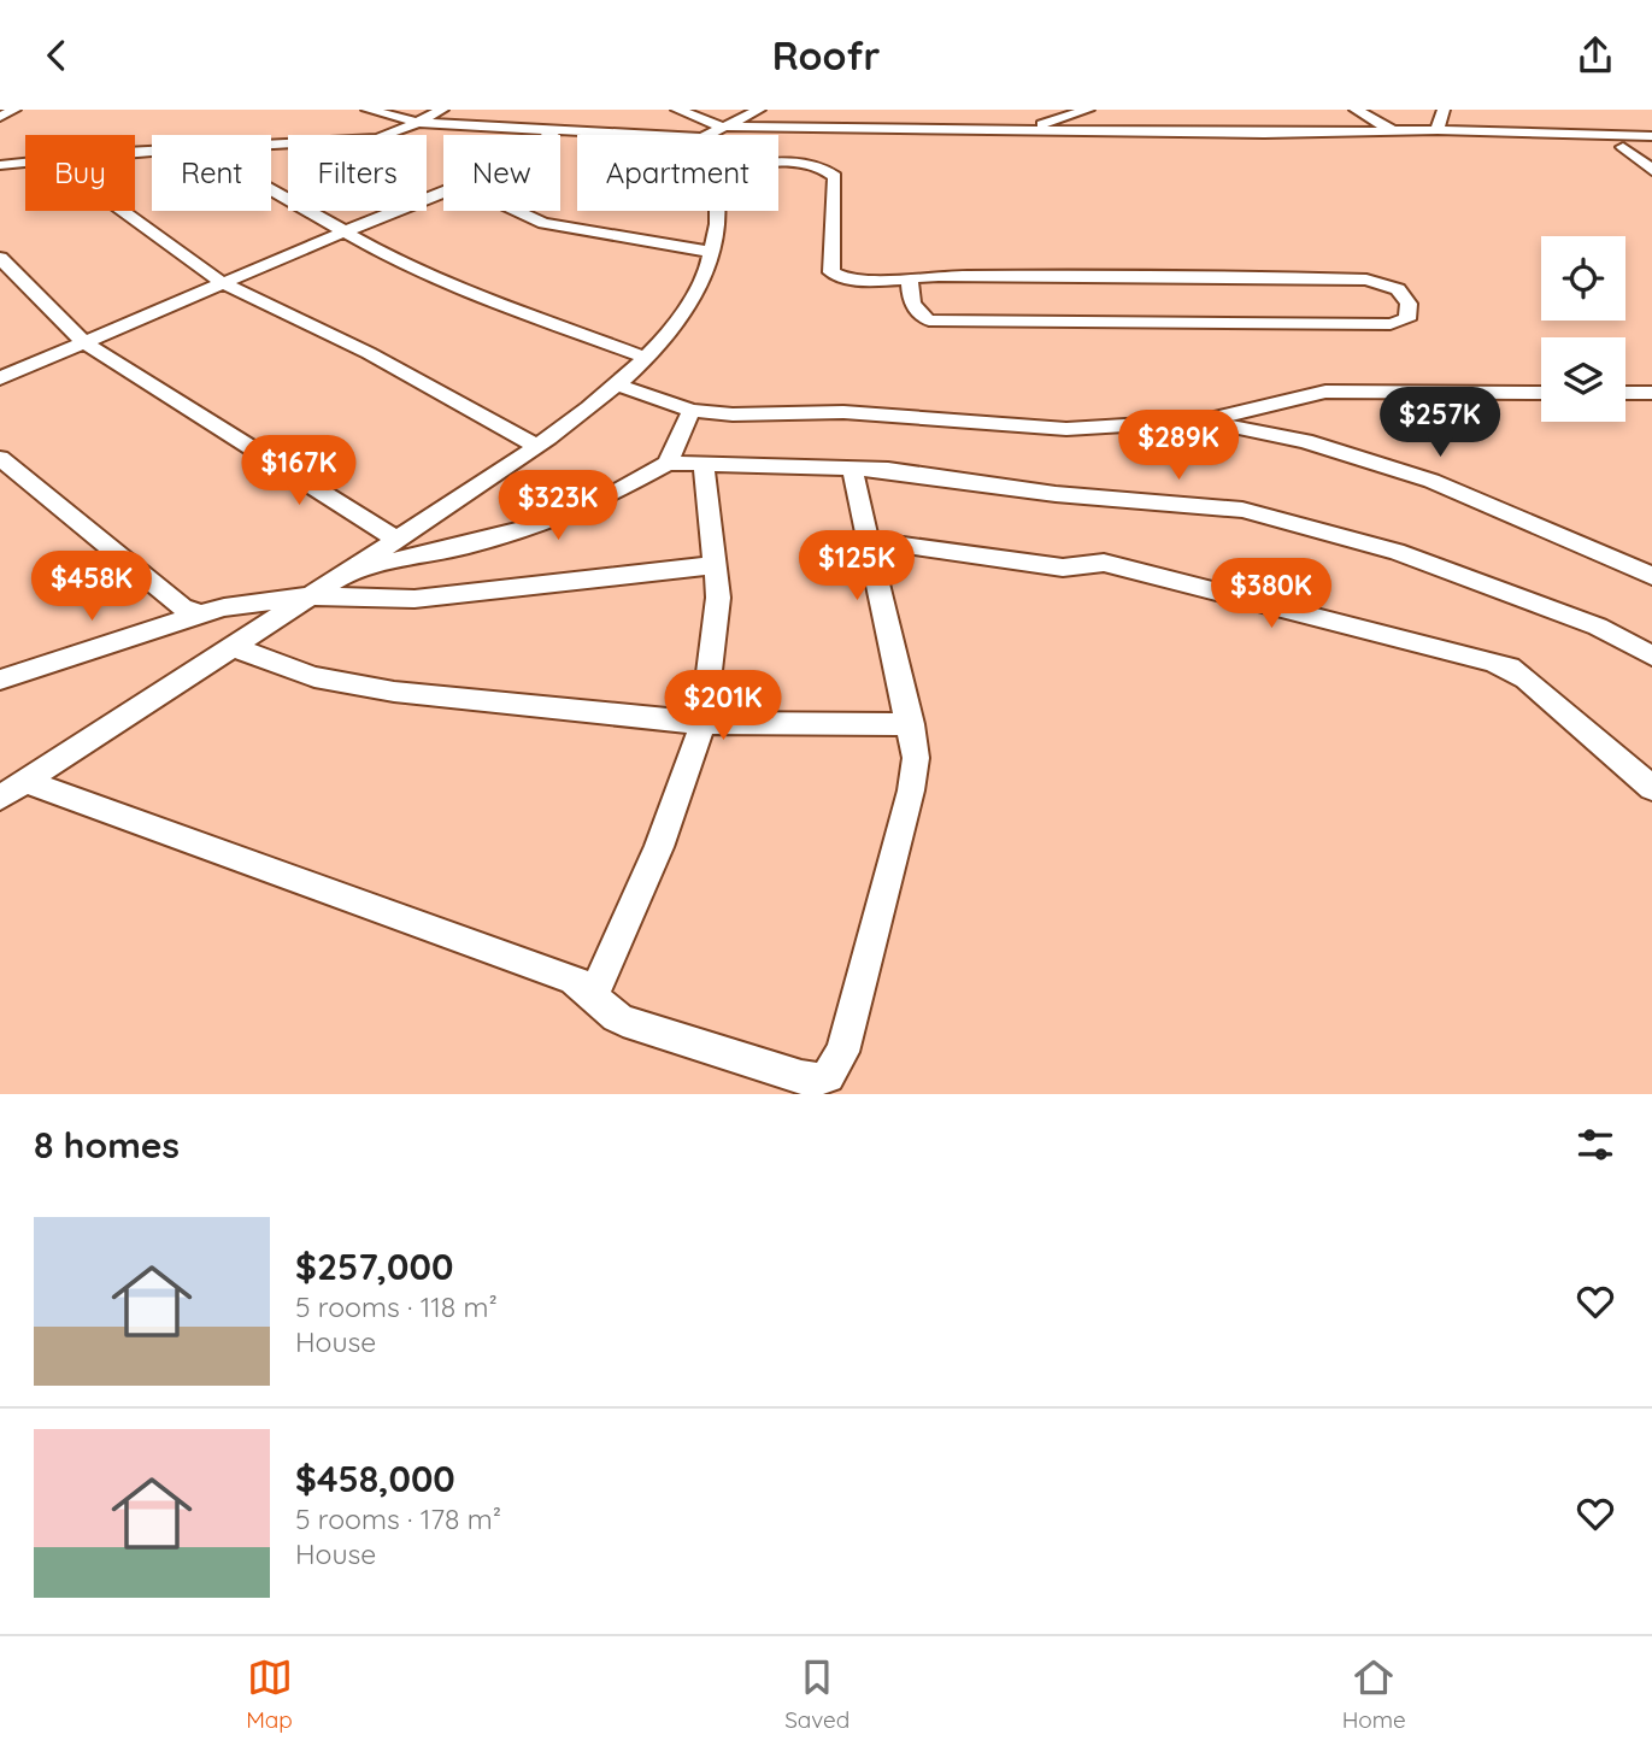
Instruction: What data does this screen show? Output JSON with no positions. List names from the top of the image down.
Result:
{
  "page": {
    "header": "Roofr",
    "chip": [
      "Buy",
      "Rent",
      "Filters",
      "New",
      "Apartment"
    ],
    "price": [
      "$257K",
      "$289K",
      "$167K",
      "$323K",
      "$125K",
      "$458K",
      "$380K",
      "$201K"
    ],
    "heading": "8 homes",
    "list": [
      {
        "name": "$257,000",
        "note": "5 rooms · 118 m² · House"
      },
      {
        "name": "$458,000",
        "note": "5 rooms · 178 m² · House"
      }
    ],
    "tabs": ["Map", "Saved", "Home"]
  }
}
